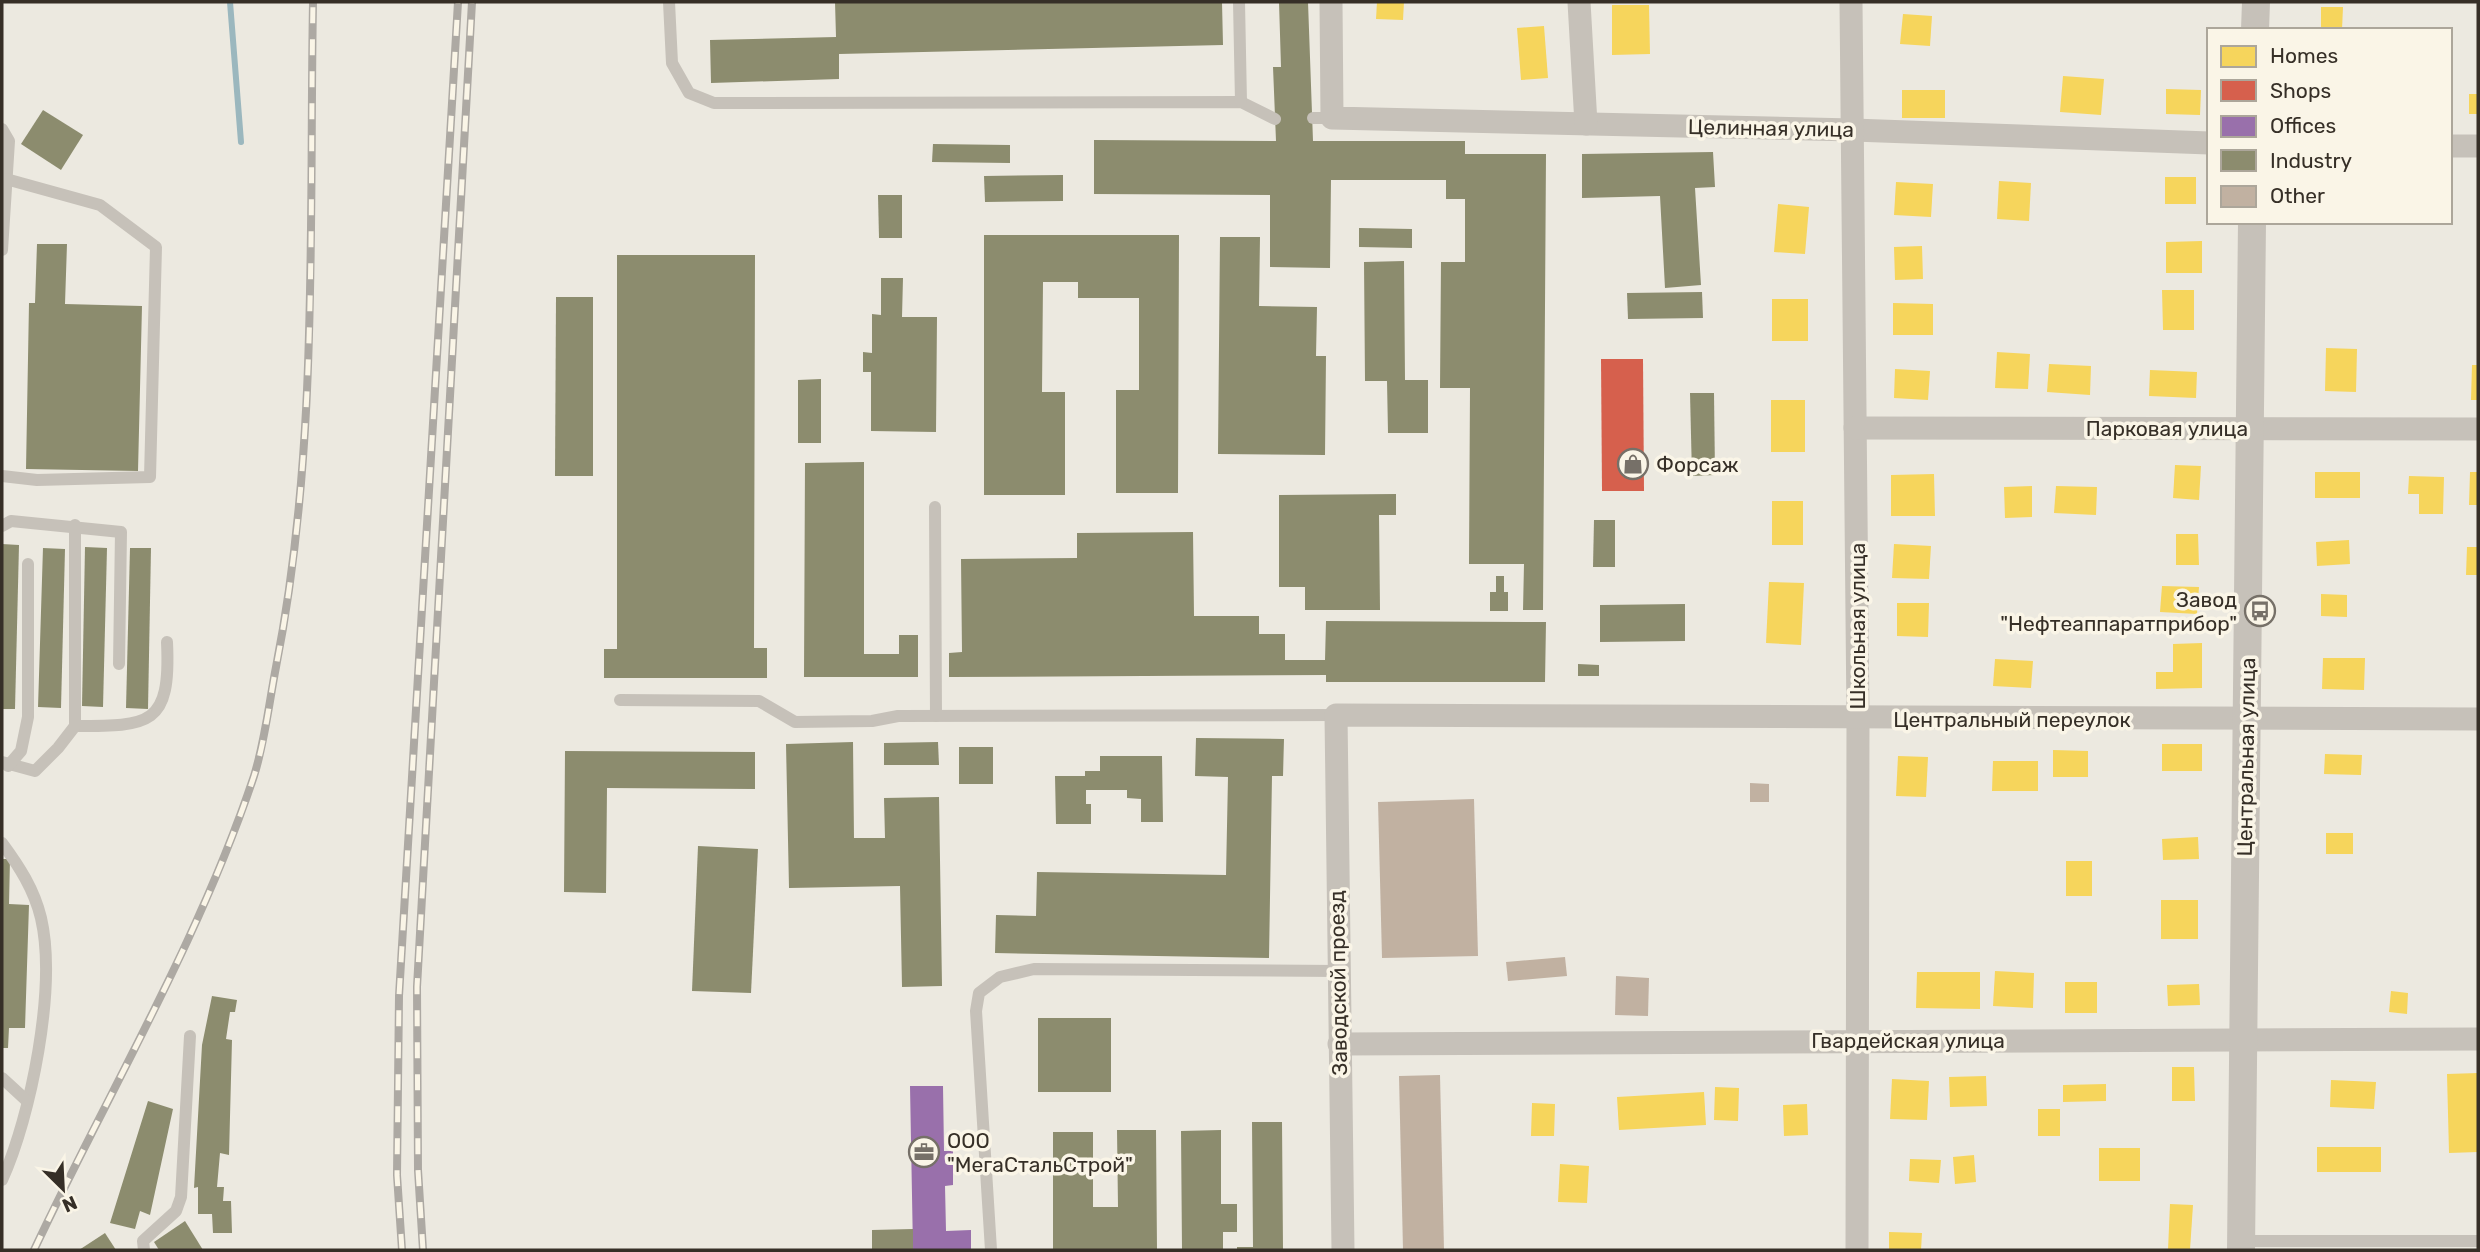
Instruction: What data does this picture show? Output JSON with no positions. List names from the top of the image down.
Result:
{
  "streets": {
    "street": [
      "Целинная улица",
      "Парковая улица",
      "Школьная улица",
      "Центральный переулок",
      "Центральная улица",
      "Заводской проезд",
      "Гвардейская улица"
    ]
  },
  "crossings": [
    ["Целинная улица", "Школьная улица"],
    ["Парковая улица", "Школьная улица"],
    ["Парковая улица", "Центральная улица"],
    ["Школьная улица", "Центральный переулок"],
    ["Школьная улица", "Гвардейская улица"],
    ["Центральный переулок", "Центральная улица"],
    ["Центральный переулок", "Заводской проезд"],
    ["Центральная улица", "Гвардейская улица"],
    ["Заводской проезд", "Гвардейская улица"]
  ],
  "places": {
    "shop": ["Форсаж"],
    "bus stop": ["Завод \"Нефтеаппаратприбор\""],
    "office": ["ООО \"МегаСтальСтрой\""]
  },
  "legend": [
    "Homes",
    "Shops",
    "Offices",
    "Industry",
    "Other"
  ],
  "north": "bottom right"
}
